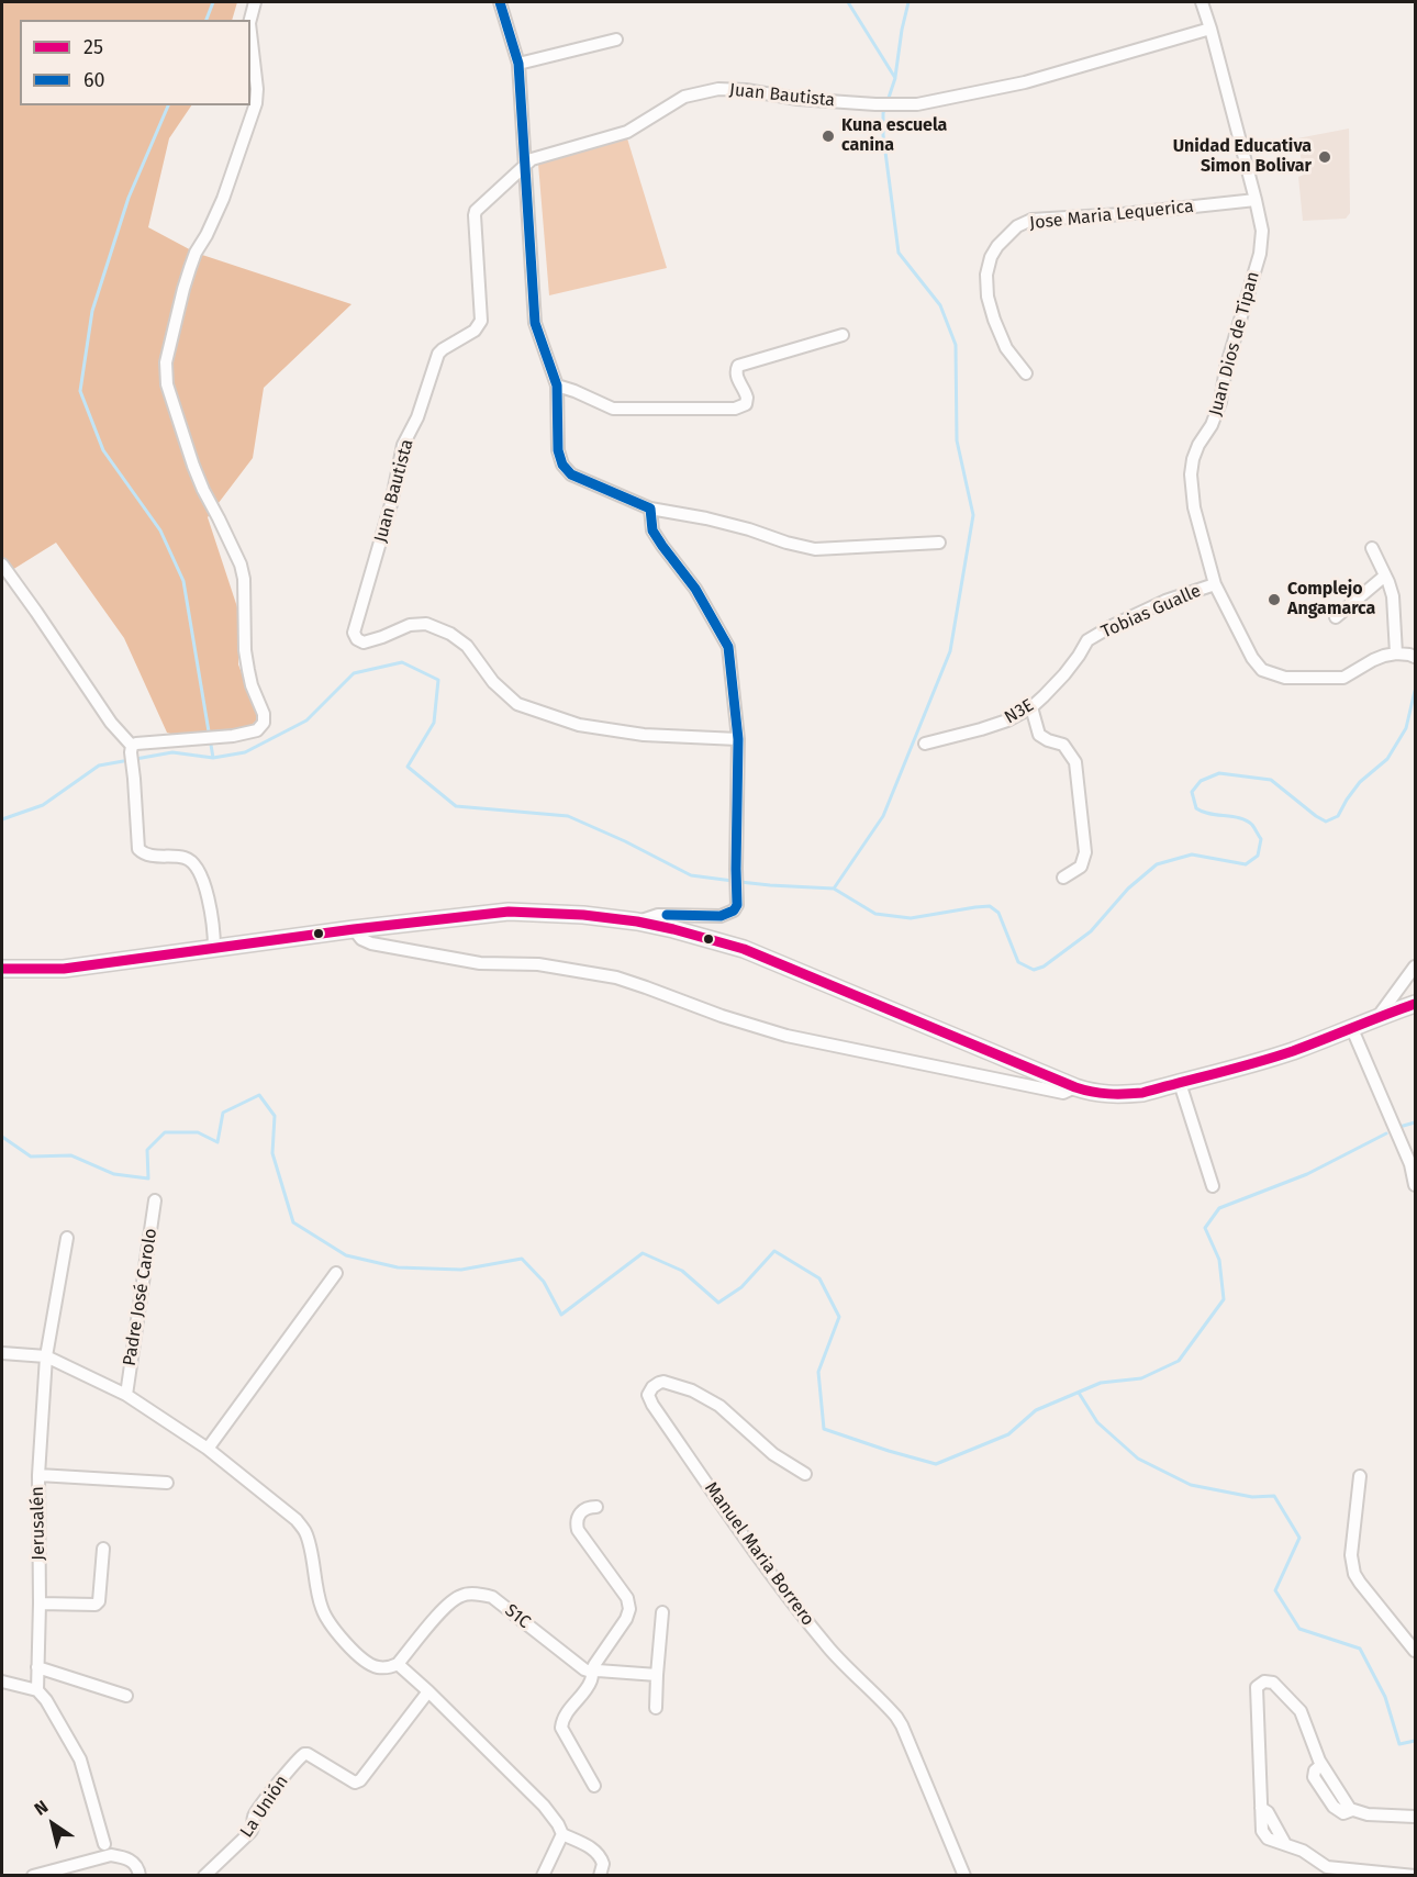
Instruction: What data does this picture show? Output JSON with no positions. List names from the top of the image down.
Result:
{
  "streets": {
    "street": [
      "Juan Bautista",
      "Jose Maria Lequerica",
      "Juan Dios de Tipan",
      "Tobias Gualle",
      "N3E",
      "Padre José Carolo",
      "Jerusalén",
      "Manuel Maria Borrero",
      "S1C",
      "La Unión"
    ]
  },
  "crossings": [
    ["Juan Bautista", "Juan Dios de Tipan"],
    ["Jose Maria Lequerica", "Juan Dios de Tipan"],
    ["Juan Dios de Tipan", "Tobias Gualle"],
    ["Tobias Gualle", "N3E"]
  ],
  "places": ["Kuna escuela canina", "Unidad Educativa Simon Bolivar", "Complejo Angamarca"],
  "lines": ["transit line 60", "transit line 25"],
  "legend": ["25", "60"],
  "north": "top left"
}
